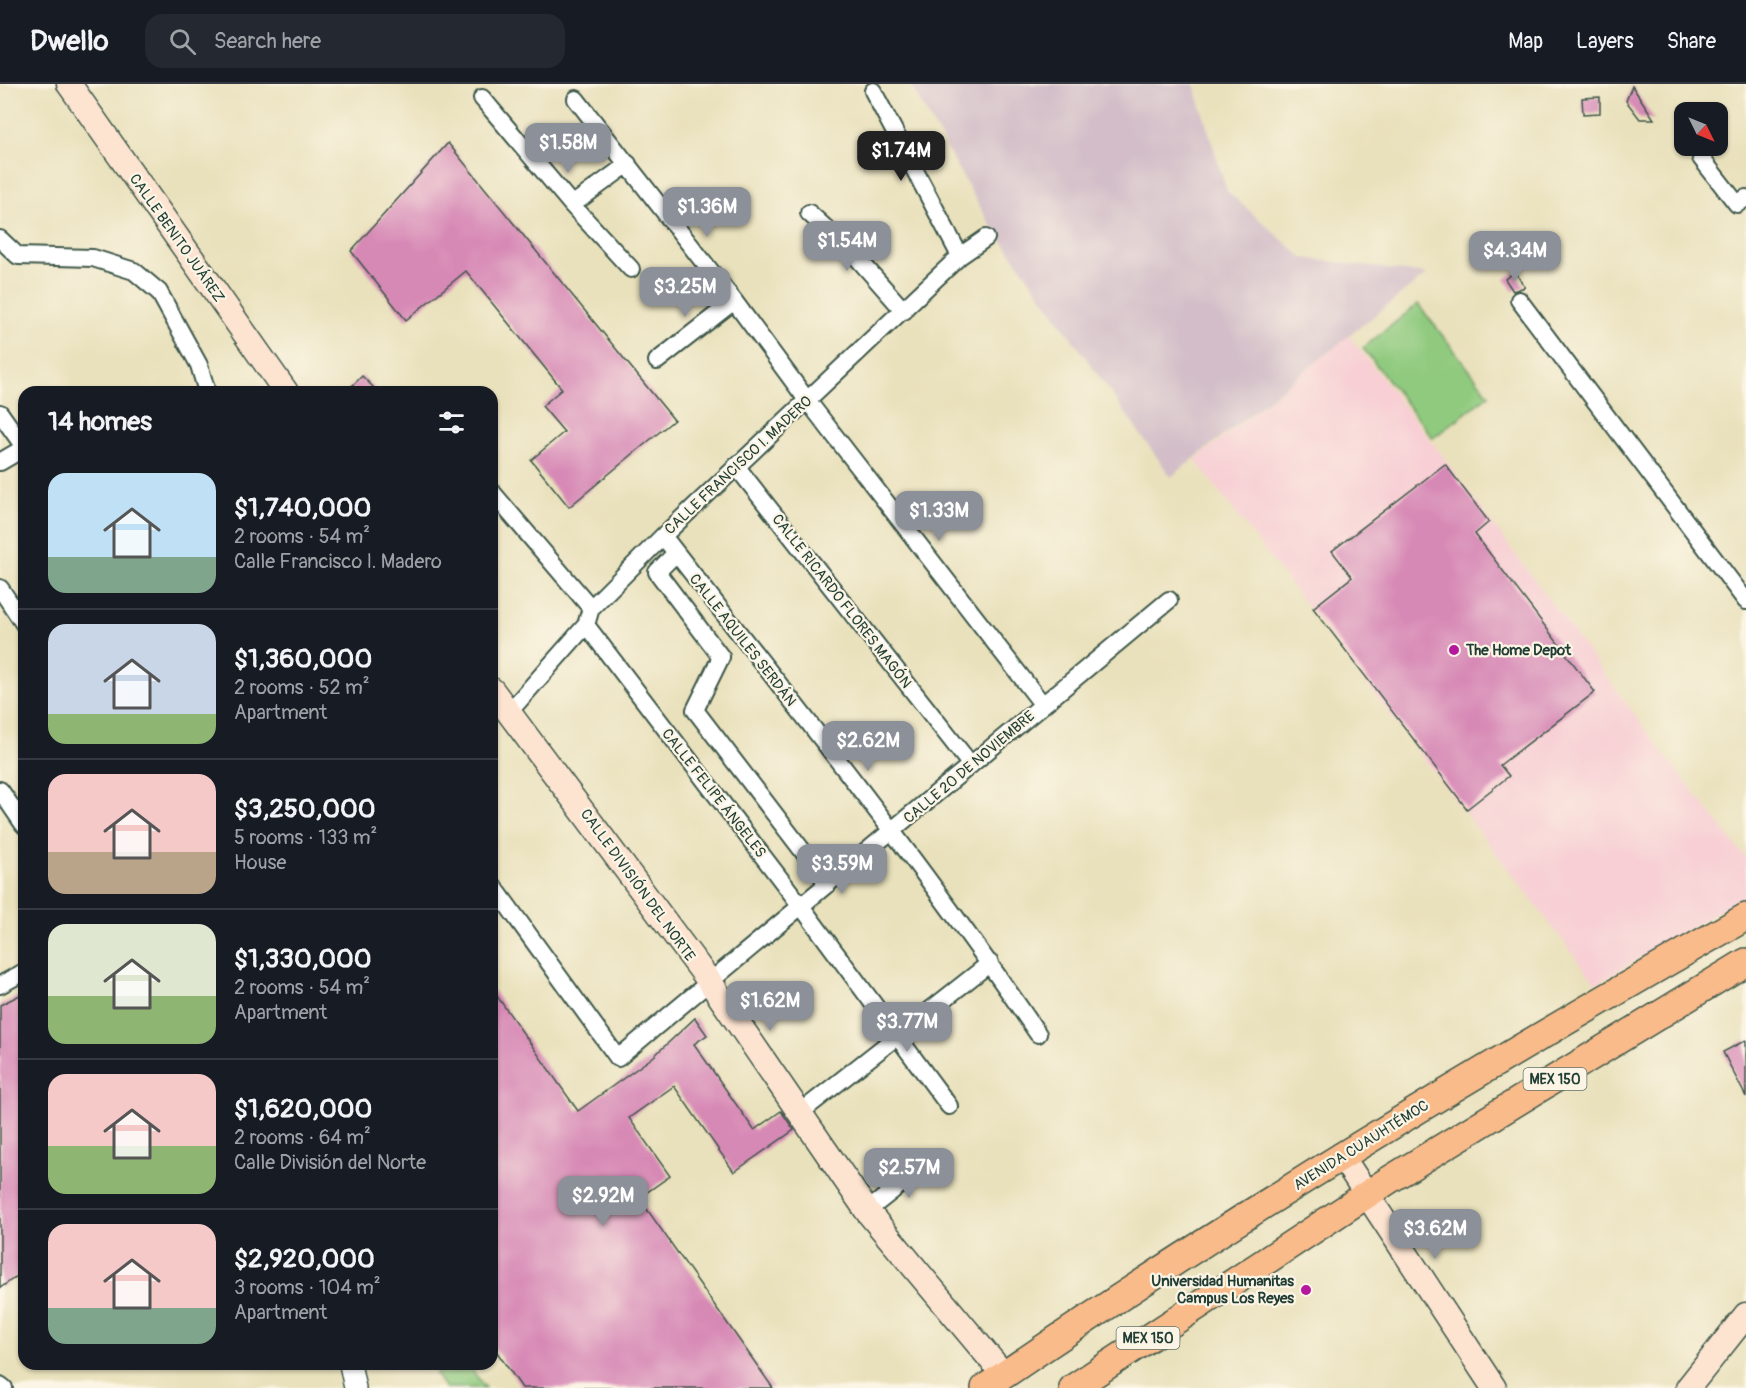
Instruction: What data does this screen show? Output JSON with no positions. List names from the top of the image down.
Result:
{
  "streets": {
    "main road": [
      "CALLE BENITO JUÁREZ",
      "CALLE DIVISIÓN DEL NORTE",
      "MEX 150",
      "AVENIDA CUAUHTÉMOC"
    ],
    "street": [
      "CALLE FRANCISCO I. MADERO",
      "CALLE RICARDO FLORES MAGÓN",
      "CALLE AQUILES SERDÁN",
      "CALLE 20 DE NOVIEMBRE",
      "CALLE FELIPE ÁNGELES"
    ]
  },
  "crossings": [
    ["CALLE FRANCISCO I. MADERO", "CALLE RICARDO FLORES MAGÓN"],
    ["CALLE FRANCISCO I. MADERO", "CALLE AQUILES SERDÁN"],
    ["CALLE FRANCISCO I. MADERO", "CALLE FELIPE ÁNGELES"],
    ["CALLE FRANCISCO I. MADERO", "CALLE DIVISIÓN DEL NORTE"],
    ["CALLE RICARDO FLORES MAGÓN", "CALLE 20 DE NOVIEMBRE"],
    ["CALLE AQUILES SERDÁN", "CALLE 20 DE NOVIEMBRE"],
    ["CALLE 20 DE NOVIEMBRE", "CALLE FELIPE ÁNGELES"],
    ["CALLE 20 DE NOVIEMBRE", "CALLE DIVISIÓN DEL NORTE"],
    ["CALLE DIVISIÓN DEL NORTE", "AVENIDA CUAUHTÉMOC"]
  ],
  "places": ["The Home Depot", "Universidad Humanitas Campus Los Reyes"],
  "north": "bottom right",
  "page": {
    "header": "Dwello",
    "search": "Search here",
    "nav": ["Map", "Layers", "Share"],
    "price": [
      "$1.58M",
      "$1.74M",
      "$1.36M",
      "$1.54M",
      "$4.34M",
      "$3.25M",
      "$1.33M",
      "$2.62M",
      "$3.59M",
      "$1.62M",
      "$3.77M",
      "$2.57M",
      "$2.92M",
      "$3.62M"
    ],
    "heading": "14 homes",
    "list": [
      {
        "name": "$1,740,000",
        "note": "2 rooms · 54 m² · Calle Francisco I. Madero"
      },
      {
        "name": "$1,360,000",
        "note": "2 rooms · 52 m² · Apartment"
      },
      {
        "name": "$3,250,000",
        "note": "5 rooms · 133 m² · House"
      },
      {
        "name": "$1,330,000",
        "note": "2 rooms · 54 m² · Apartment"
      },
      {
        "name": "$1,620,000",
        "note": "2 rooms · 64 m² · Calle División del Norte"
      },
      {
        "name": "$2,920,000",
        "note": "3 rooms · 104 m² · Apartment"
      }
    ]
  }
}
